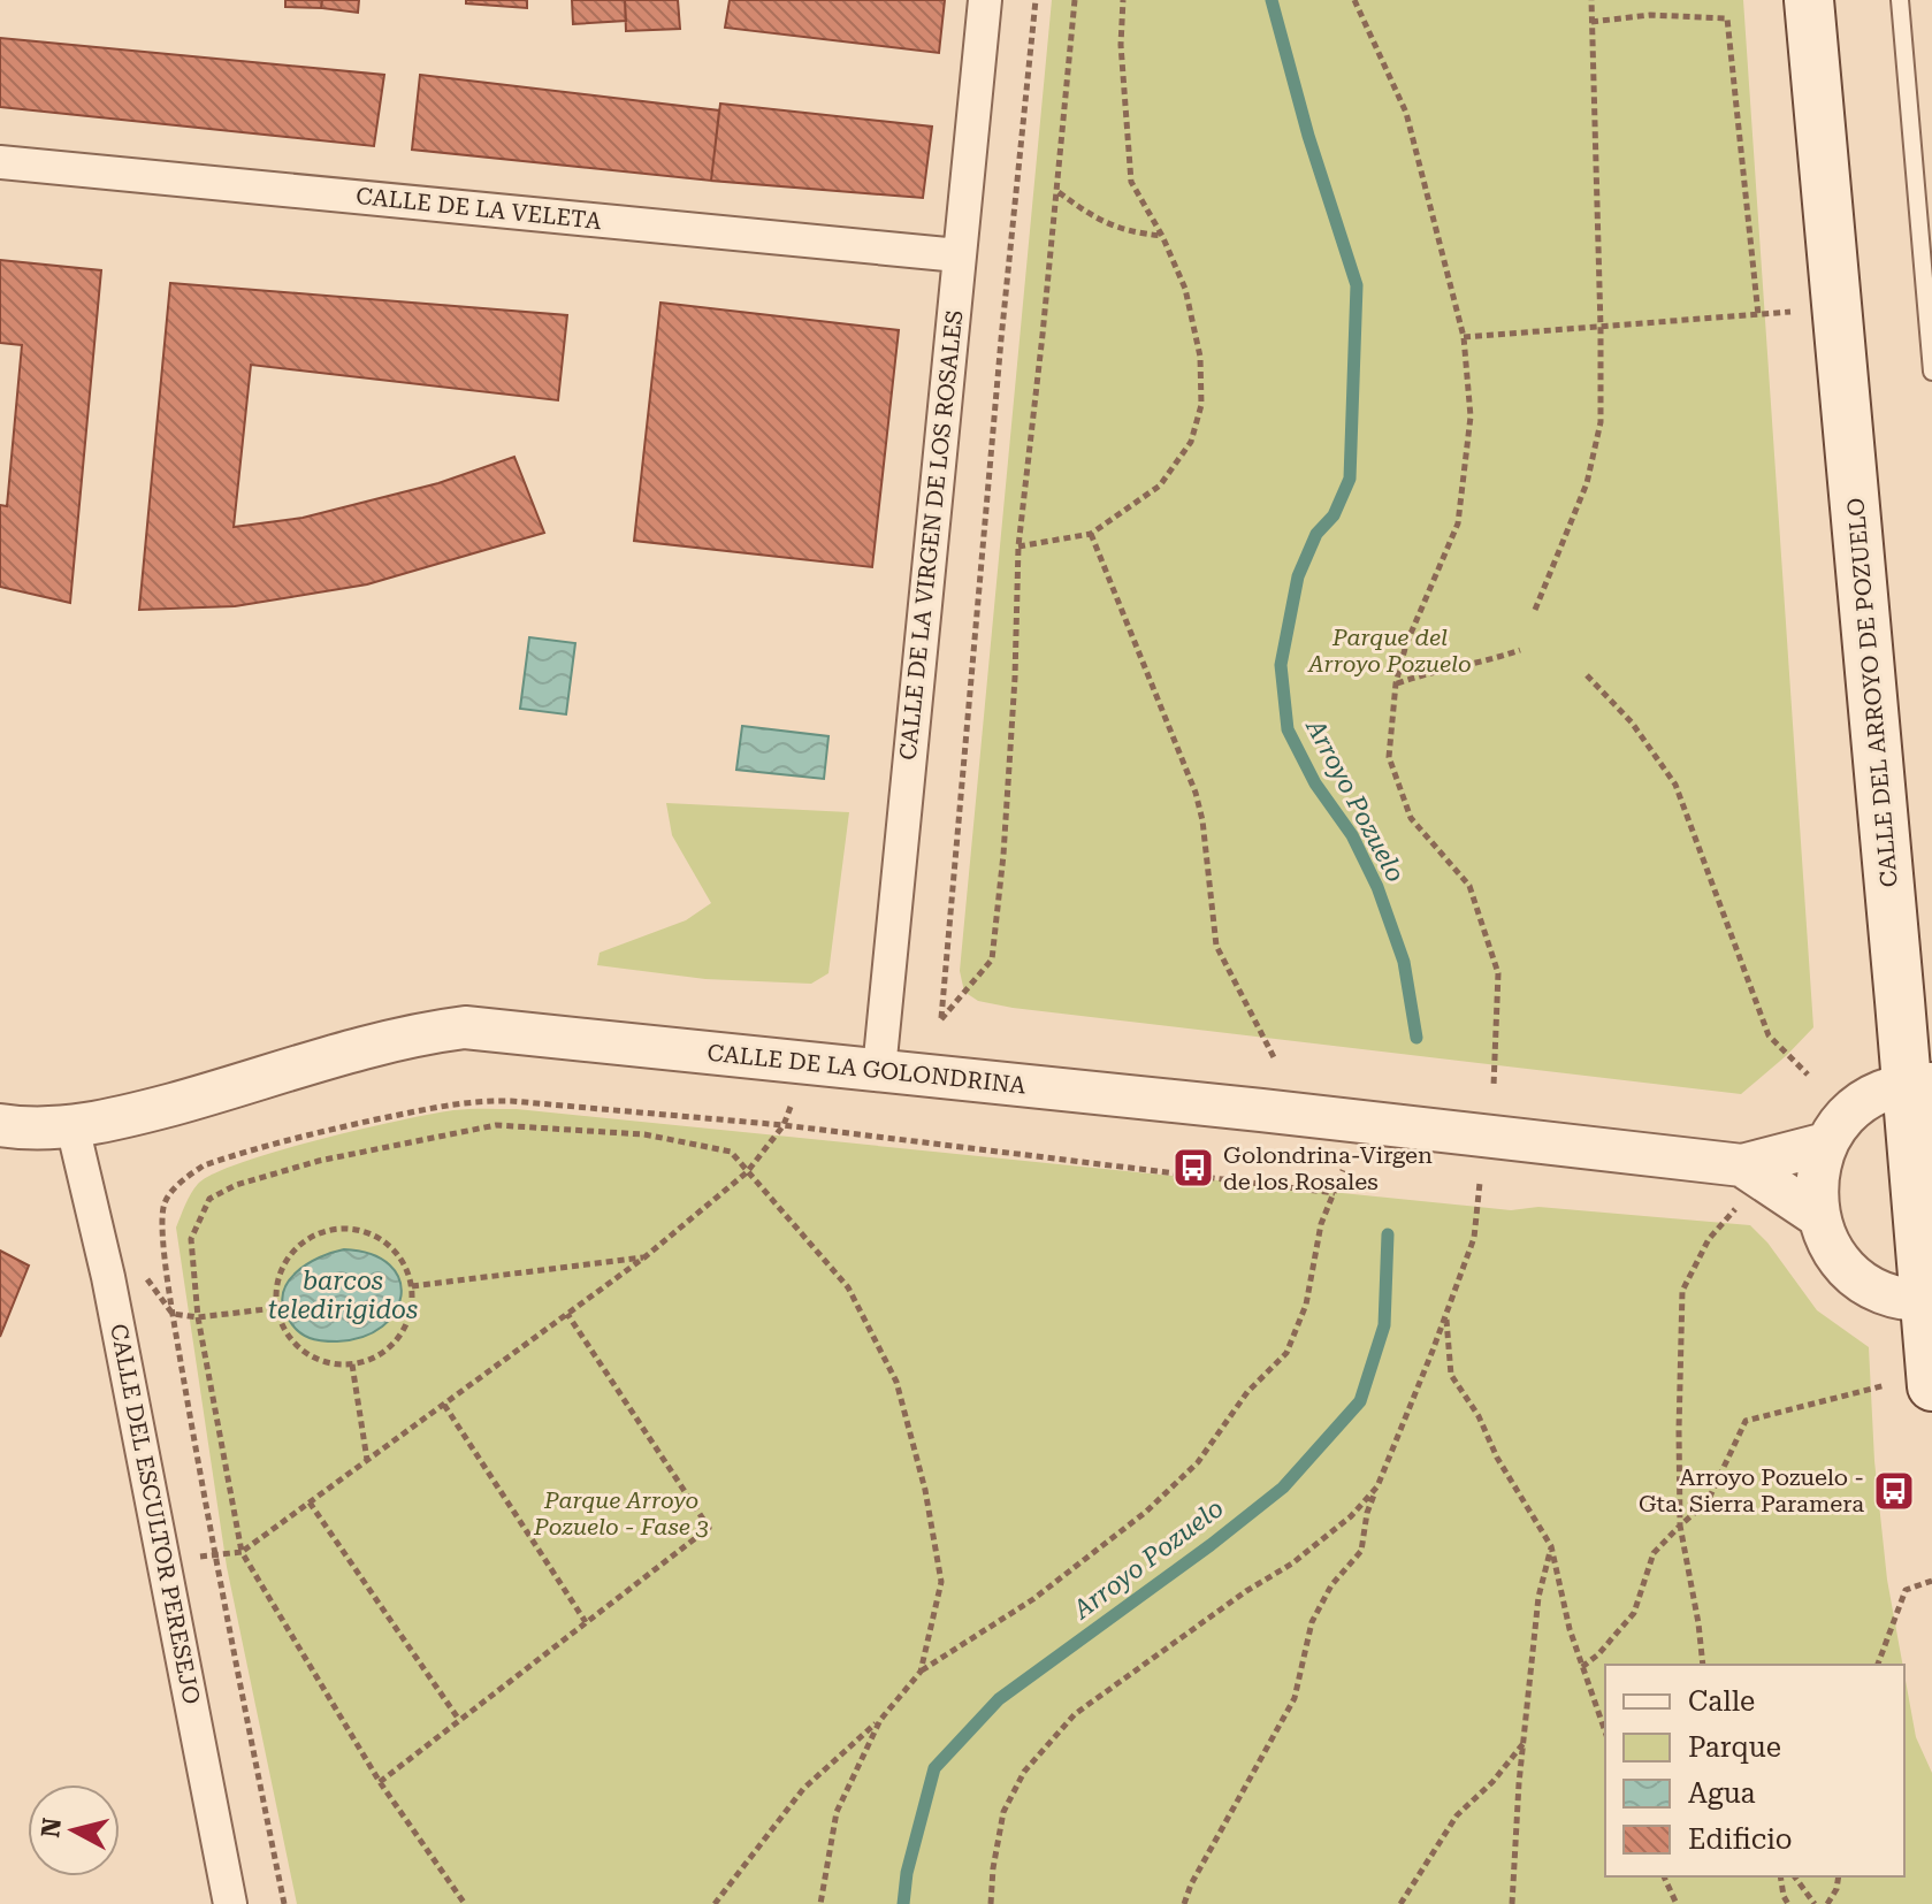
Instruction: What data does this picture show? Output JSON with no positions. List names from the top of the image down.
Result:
{
  "streets": {
    "main road": ["CALLE DEL ARROYO DE POZUELO"],
    "street": [
      "CALLE DE LA VELETA",
      "CALLE DE LA VIRGEN DE LOS ROSALES",
      "CALLE DE LA GOLONDRINA",
      "CALLE DEL ESCULTOR PERESEJO"
    ]
  },
  "crossings": [
    ["CALLE DE LA VELETA", "CALLE DE LA VIRGEN DE LOS ROSALES"],
    ["CALLE DE LA VIRGEN DE LOS ROSALES", "CALLE DE LA GOLONDRINA"],
    ["CALLE DE LA GOLONDRINA", "CALLE DEL ESCULTOR PERESEJO"]
  ],
  "water": ["Arroyo Pozuelo", "barcos teledirigidos"],
  "parks": ["Parque del Arroyo Pozuelo", "Parque Arroyo Pozuelo - Fase 3"],
  "places": {
    "bus stop": ["Golondrina-Virgen de los Rosales", "Arroyo Pozuelo - Gta. Sierra Paramera"]
  },
  "legend": [
    "Calle",
    "Parque",
    "Agua",
    "Edificio"
  ],
  "north": "left"
}
